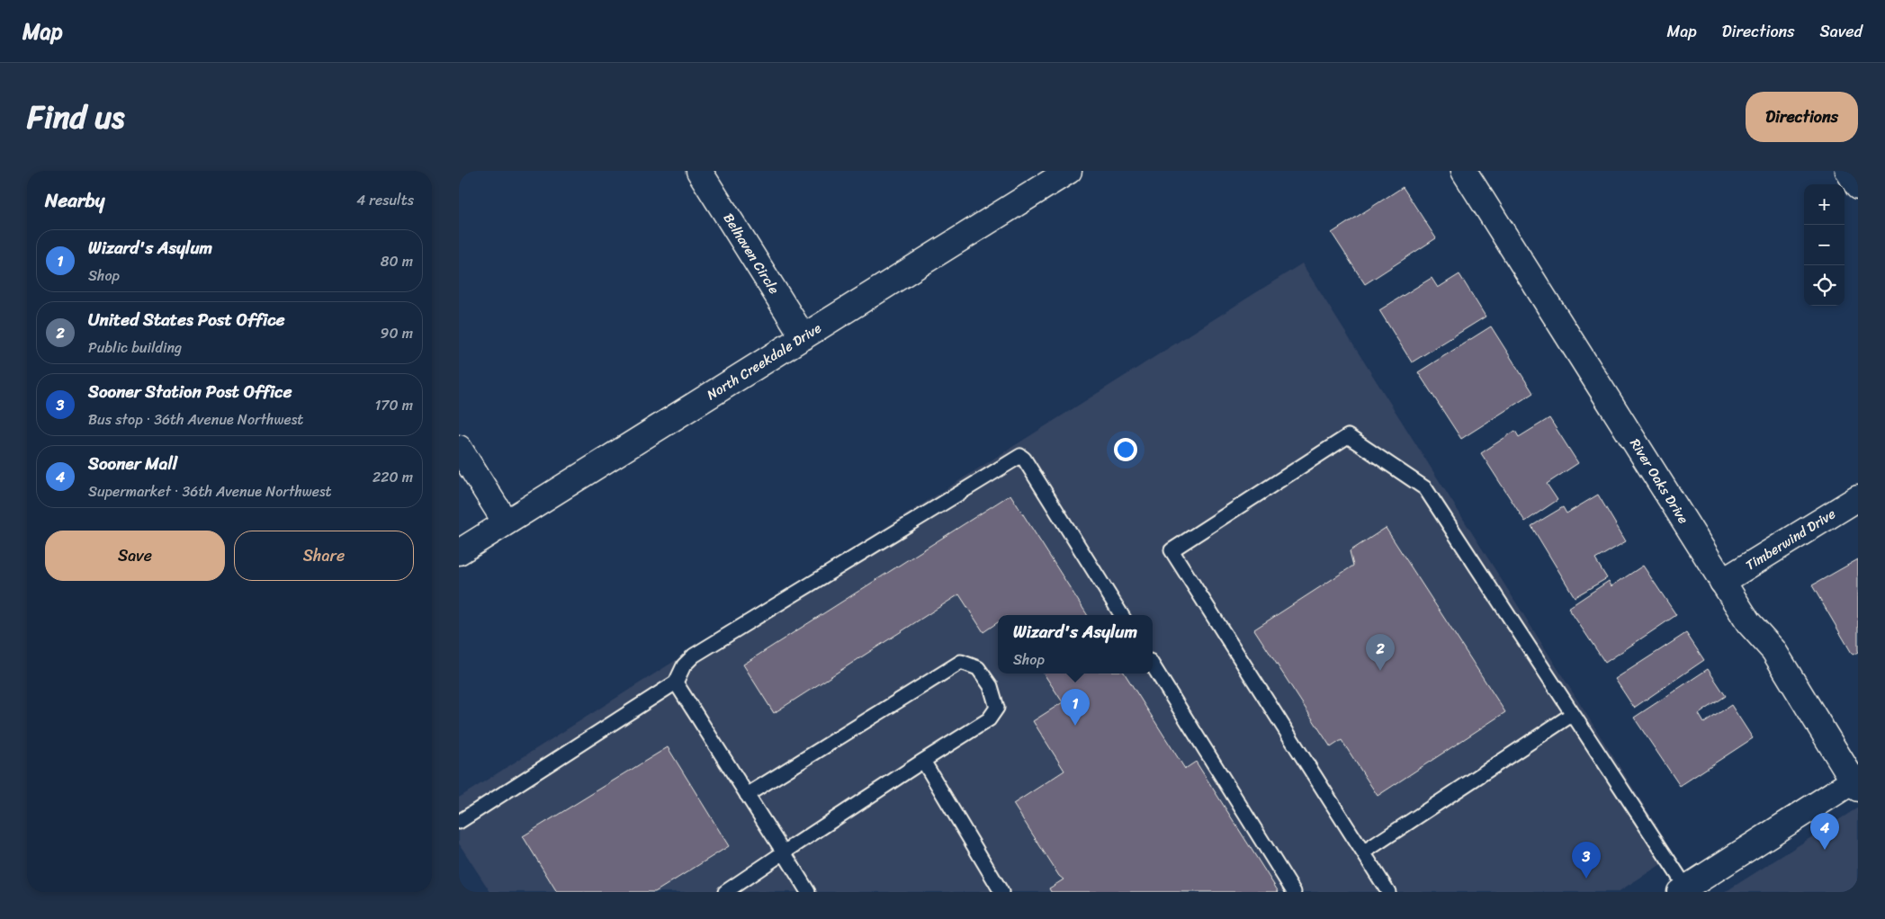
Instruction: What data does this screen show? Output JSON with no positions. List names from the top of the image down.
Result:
{
  "streets": {
    "street": [
      "Belhaven Circle",
      "North Creekdale Drive",
      "River Oaks Drive",
      "Timberwind Drive"
    ]
  },
  "crossings": [
    ["Belhaven Circle", "North Creekdale Drive"],
    ["River Oaks Drive", "Timberwind Drive"]
  ],
  "page": {
    "header": "Map",
    "nav": ["Map", "Directions", "Saved"],
    "title": "Find us",
    "buttons": [
      "Directions",
      ["Save", "Share"]
    ],
    "heading": ["Nearby", "4 results"],
    "map_buttons": ["+", "−"],
    "list": [
      {
        "mark": "1",
        "name": "Wizard's Asylum",
        "note": "Shop",
        "value": "80 m"
      },
      {
        "mark": "2",
        "name": "United States Post Office",
        "note": "Public building",
        "value": "90 m"
      },
      {
        "mark": "3",
        "name": "Sooner Station Post Office",
        "note": "Bus stop · 36th Avenue Northwest",
        "value": "170 m"
      },
      {
        "mark": "4",
        "name": "Sooner Mall",
        "note": "Supermarket · 36th Avenue Northwest",
        "value": "220 m"
      }
    ],
    "popup": ["Wizard's Asylum", "Shop"],
    "pins": [
      "2",
      "1",
      "4",
      "3"
    ]
  }
}
